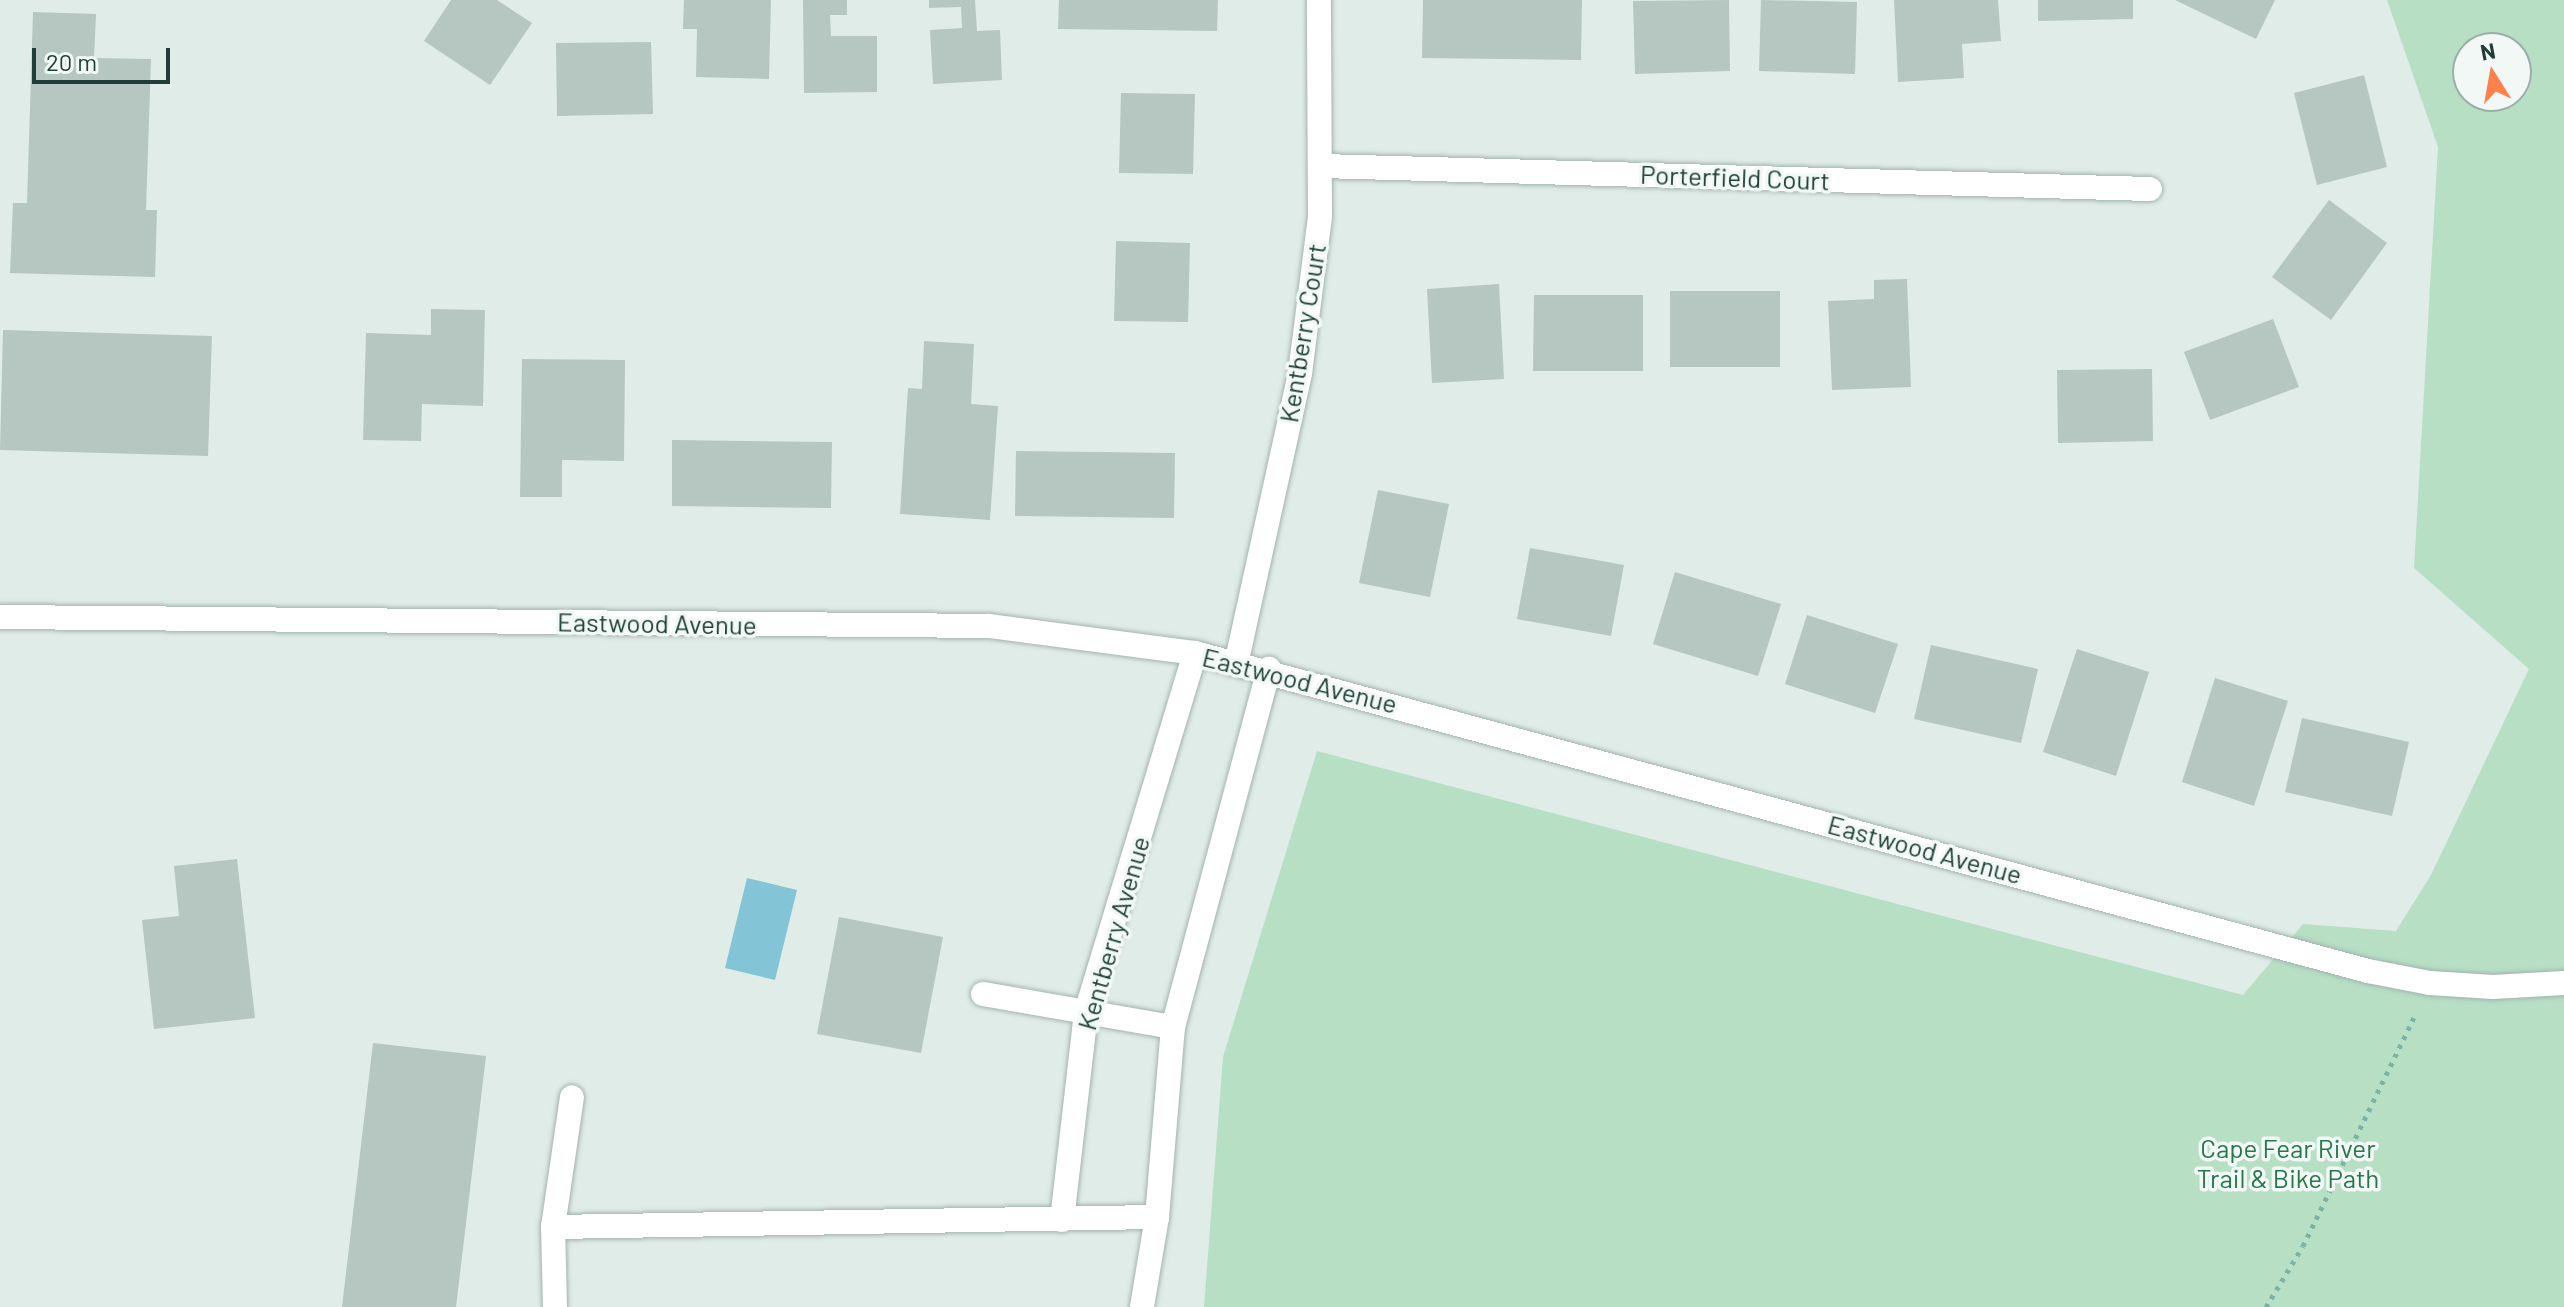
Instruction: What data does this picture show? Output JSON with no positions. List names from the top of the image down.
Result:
{
  "streets": {
    "street": [
      "Porterfield Court",
      "Kentberry Court",
      "Eastwood Avenue",
      "Kentberry Avenue"
    ]
  },
  "crossings": [
    ["Porterfield Court", "Kentberry Court"],
    ["Kentberry Court", "Eastwood Avenue"],
    ["Eastwood Avenue", "Kentberry Avenue"]
  ],
  "parks": ["Cape Fear River Trail & Bike Path"],
  "scale_bar": "20 m",
  "north": "top"
}
